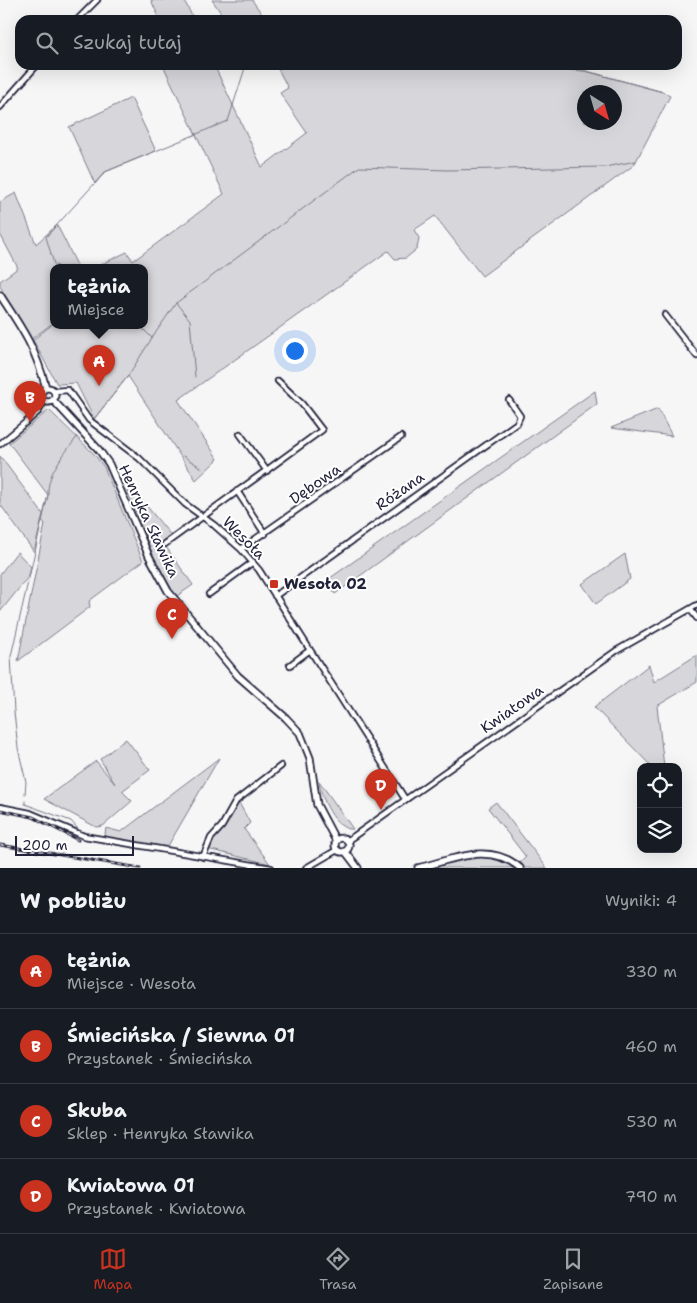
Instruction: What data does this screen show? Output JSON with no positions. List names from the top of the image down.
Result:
{
  "streets": {
    "main road": ["Henryka Sławika"],
    "street": [
      "Dębowa",
      "Różana",
      "Wesoła",
      "Kwiatowa"
    ]
  },
  "crossings": [
    ["Dębowa", "Wesoła"],
    ["Różana", "Wesoła"],
    ["Henryka Sławika", "Wesoła"],
    ["Wesoła", "Kwiatowa"]
  ],
  "places": {
    "transit": ["Wesoła 02"]
  },
  "scale_bar": "200 m",
  "north": "bottom right",
  "page": {
    "search": "Szukaj tutaj",
    "popup": ["tężnia", "Miejsce"],
    "pins": [
      "A",
      "B",
      "C",
      "D"
    ],
    "scale": "200 m",
    "heading": ["W pobliżu", "Wyniki: 4"],
    "list": [
      {
        "mark": "A",
        "name": "tężnia",
        "note": "Miejsce · Wesoła",
        "value": "330 m"
      },
      {
        "mark": "B",
        "name": "Śmiecińska / Siewna 01",
        "note": "Przystanek · Śmiecińska",
        "value": "460 m"
      },
      {
        "mark": "C",
        "name": "Skuba",
        "note": "Sklep · Henryka Sławika",
        "value": "530 m"
      },
      {
        "mark": "D",
        "name": "Kwiatowa 01",
        "note": "Przystanek · Kwiatowa",
        "value": "790 m"
      }
    ],
    "nav": ["Mapa", "Trasa", "Zapisane"]
  }
}
